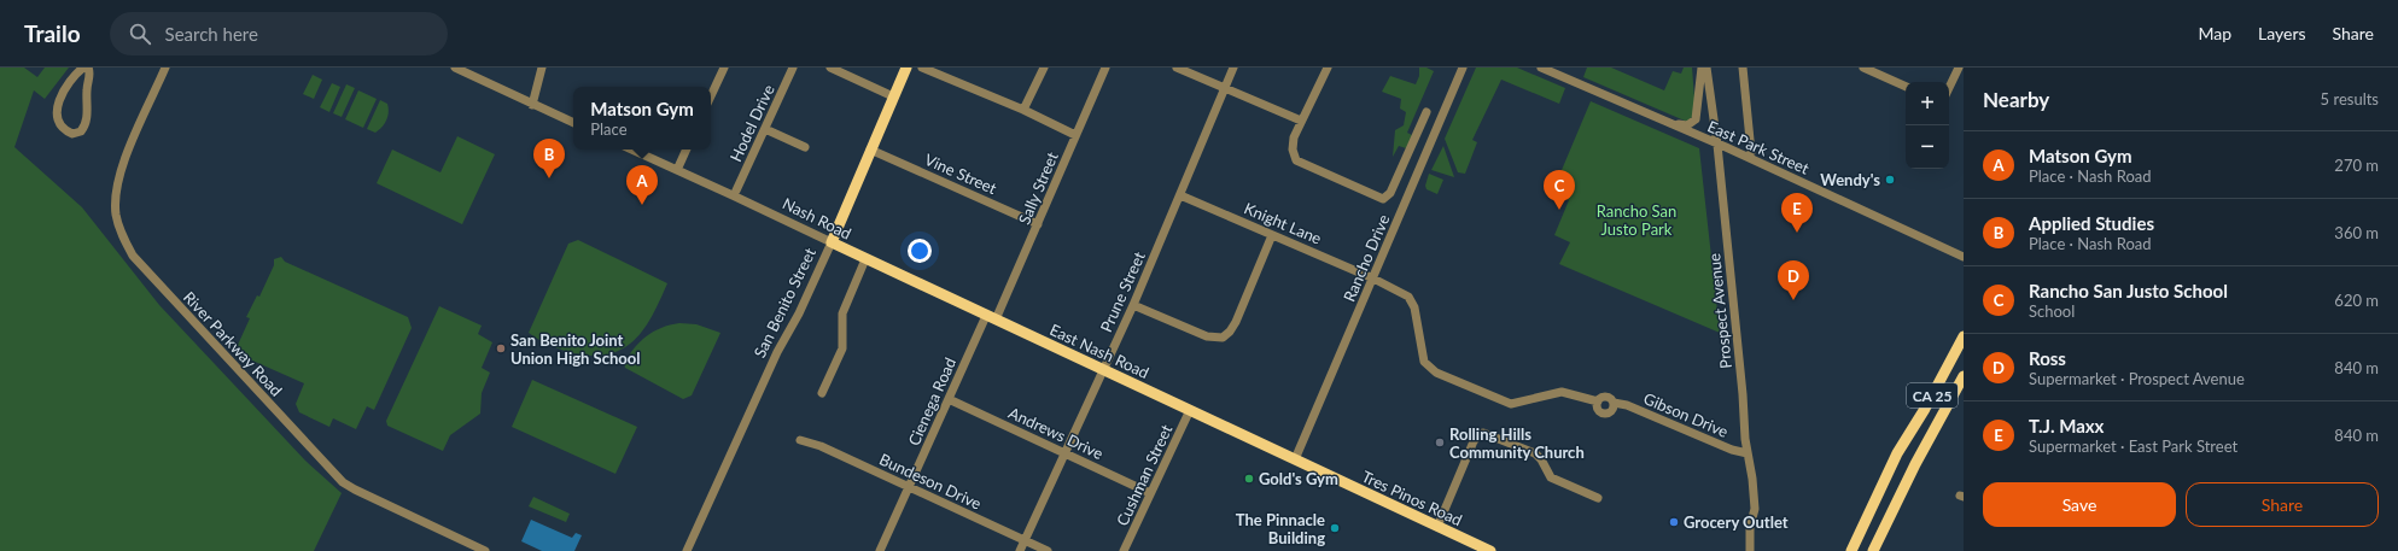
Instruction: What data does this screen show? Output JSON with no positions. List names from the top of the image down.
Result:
{
  "streets": {
    "main road": [
      "Nash Road",
      "San Benito Street",
      "East Nash Road",
      "CA 25",
      "Tres Pinos Road"
    ],
    "street": [
      "Hodel Drive",
      "East Park Street",
      "Vine Street",
      "Sally Street",
      "Knight Lane",
      "Rancho Drive",
      "Prune Street",
      "Prospect Avenue",
      "River Parkway Road",
      "Cienega Road",
      "Gibson Drive",
      "Andrews Drive",
      "Cushman Street",
      "Bundeson Drive"
    ]
  },
  "crossings": [
    ["East Park Street", "Prospect Avenue"],
    ["Vine Street", "Sally Street"],
    ["Vine Street", "San Benito Street"],
    ["Sally Street", "Nash Road"],
    ["Sally Street", "East Nash Road"],
    ["Sally Street", "Cienega Road"],
    ["Nash Road", "San Benito Street"],
    ["Nash Road", "East Nash Road"],
    ["Nash Road", "Cienega Road"],
    ["Knight Lane", "Rancho Drive"],
    ["Knight Lane", "Prune Street"],
    ["Rancho Drive", "Tres Pinos Road"],
    ["Prune Street", "East Nash Road"],
    ["Prune Street", "Andrews Drive"],
    ["Prune Street", "Bundeson Drive"],
    ["Prospect Avenue", "Gibson Drive"],
    ["East Nash Road", "Cienega Road"],
    ["East Nash Road", "Cushman Street"],
    ["East Nash Road", "Tres Pinos Road"],
    ["Cienega Road", "Andrews Drive"],
    ["Cienega Road", "Bundeson Drive"],
    ["Andrews Drive", "Cushman Street"],
    ["Cushman Street", "Tres Pinos Road"]
  ],
  "parks": ["Rancho San Justo Park"],
  "places": [
    "Wendy's",
    "San Benito Joint Union High School",
    "Rolling Hills Community Church",
    "Gold's Gym",
    "Grocery Outlet",
    "The Pinnacle Building"
  ],
  "page": {
    "header": "Trailo",
    "search": "Search here",
    "nav": ["Map", "Layers", "Share"],
    "heading": ["Nearby", "5 results"],
    "map_buttons": ["+", "−"],
    "popup": ["Matson Gym", "Place"],
    "list": [
      {
        "mark": "A",
        "name": "Matson Gym",
        "note": "Place · Nash Road",
        "value": "270 m"
      },
      {
        "mark": "B",
        "name": "Applied Studies",
        "note": "Place · Nash Road",
        "value": "360 m"
      },
      {
        "mark": "C",
        "name": "Rancho San Justo School",
        "note": "School",
        "value": "620 m"
      },
      {
        "mark": "D",
        "name": "Ross",
        "note": "Supermarket · Prospect Avenue",
        "value": "840 m"
      },
      {
        "mark": "E",
        "name": "T.J. Maxx",
        "note": "Supermarket · East Park Street",
        "value": "840 m"
      }
    ],
    "pins": [
      "B",
      "A",
      "C",
      "E",
      "D"
    ],
    "buttons": ["Save", "Share"]
  }
}
